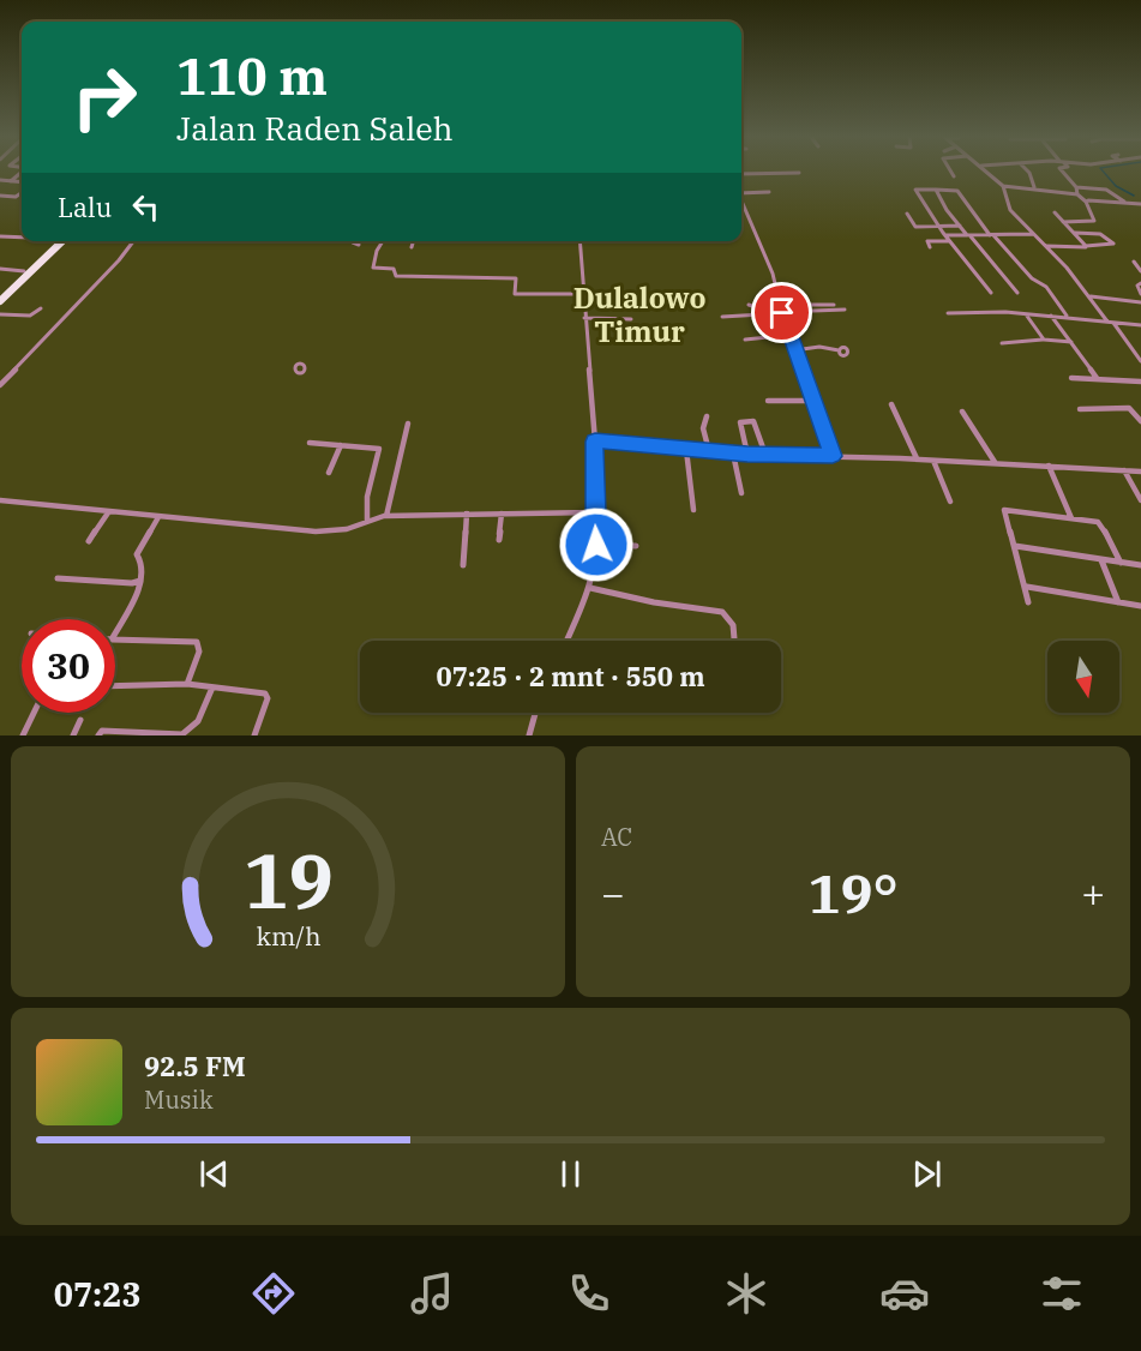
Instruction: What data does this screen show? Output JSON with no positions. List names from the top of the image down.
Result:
{
  "districts": ["Dulalowo Timur"],
  "north": "bottom",
  "page": {
    "turn": ["110 m", "Jalan Raden Saleh"],
    "then": "Lalu",
    "limit": "30",
    "trip": "07:25 · 2 mnt · 550 m",
    "tile": "AC",
    "heat": ["−", "19°", "+"],
    "song": ["92.5 FM", "Musik"],
    "tabs": "07:23",
    "gauge": ["19", "km/h"]
  }
}
